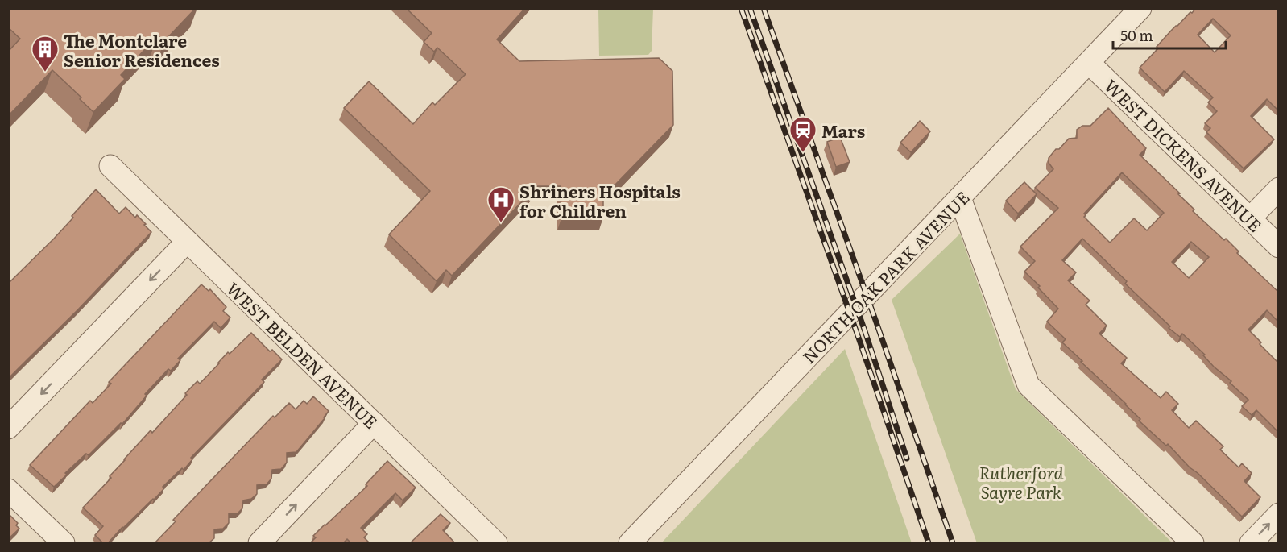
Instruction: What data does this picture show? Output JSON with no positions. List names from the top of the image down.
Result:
{
  "streets": {
    "street": ["WEST DICKENS AVENUE", "NORTH OAK PARK AVENUE", "WEST BELDEN AVENUE"]
  },
  "crossings": [
    ["WEST DICKENS AVENUE", "NORTH OAK PARK AVENUE"]
  ],
  "parks": ["Rutherford Sayre Park"],
  "places": {
    "building": ["The Montclare Senior Residences"],
    "station": ["Mars"],
    "hospital": ["Shriners Hospitals for Children"]
  },
  "scale_bar": "50 m"
}
